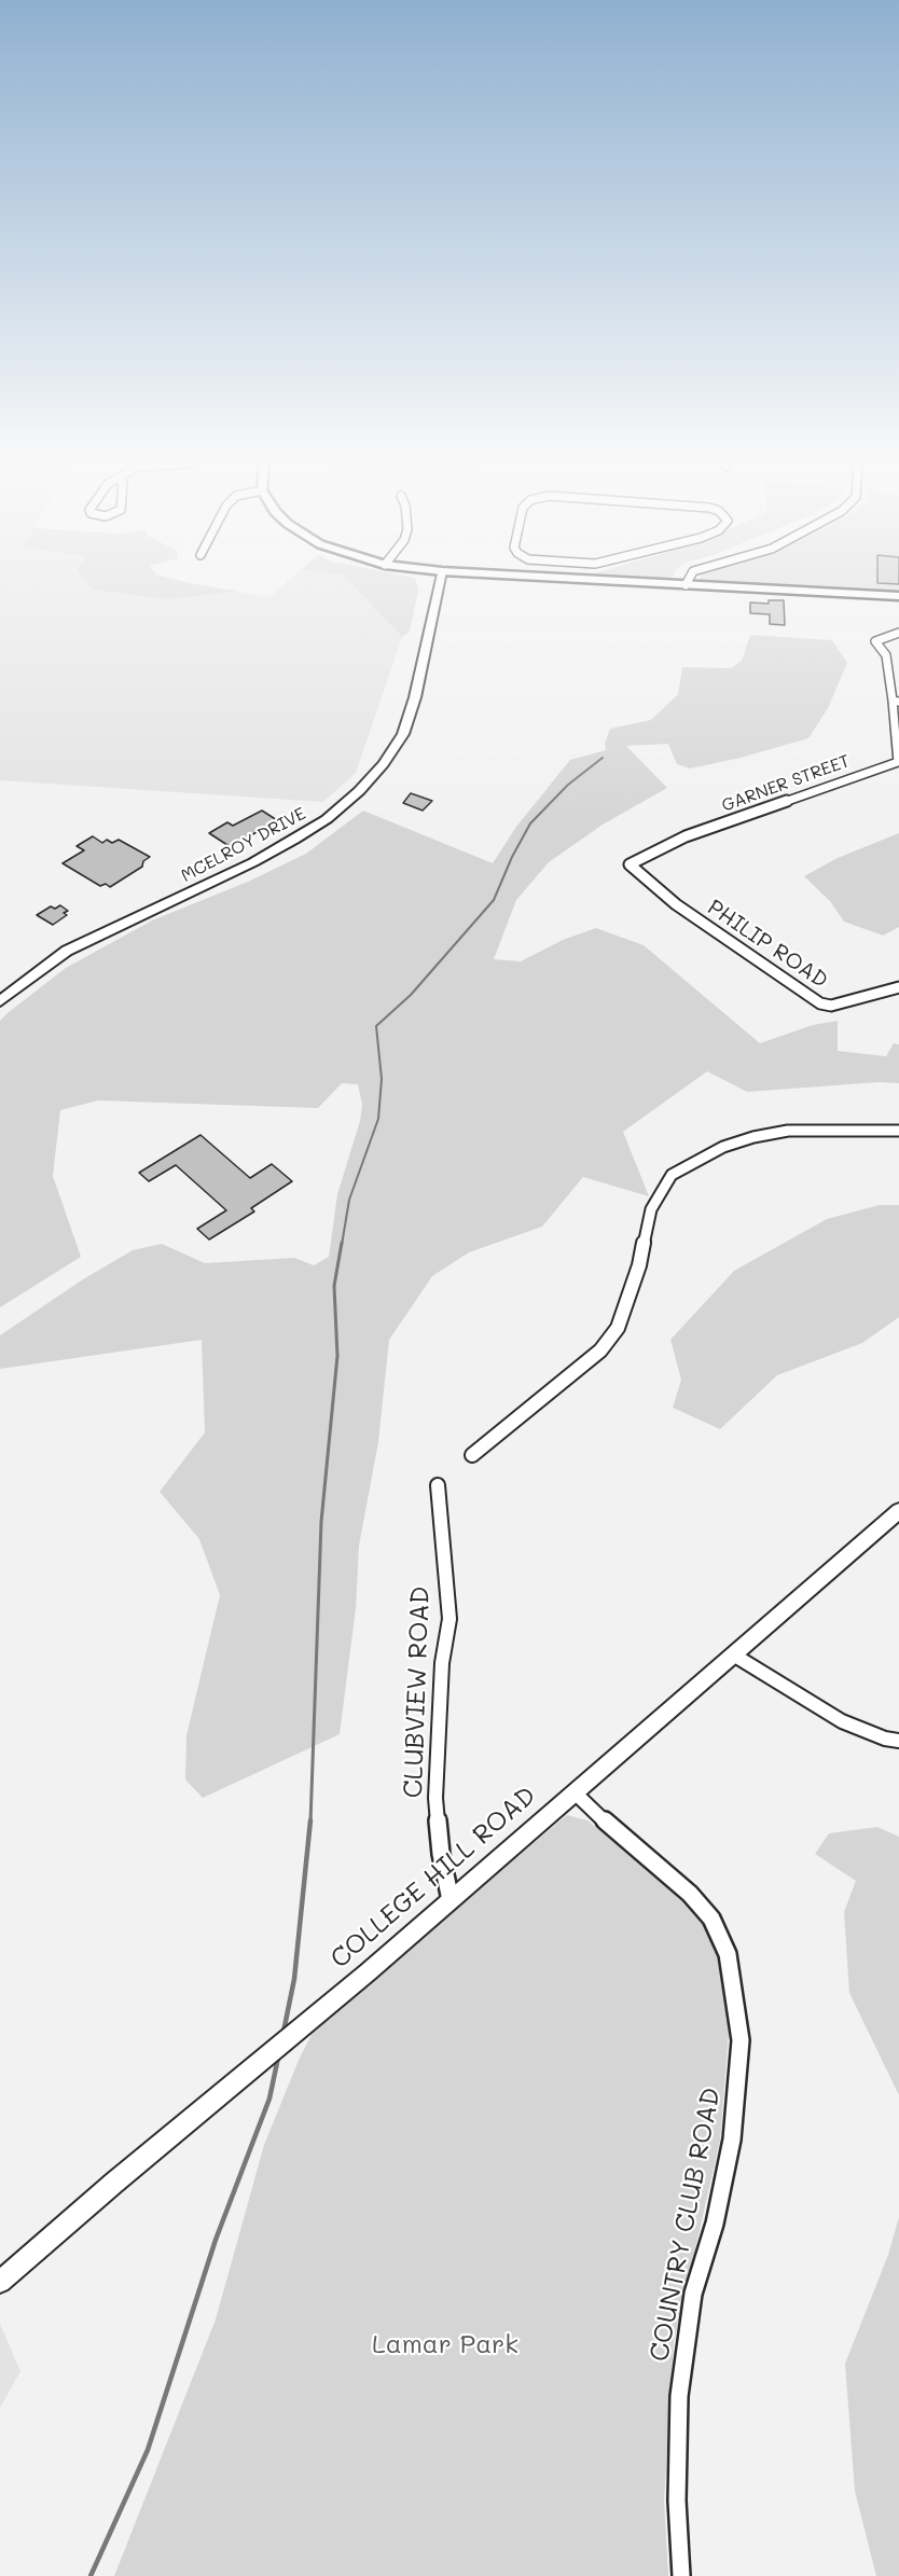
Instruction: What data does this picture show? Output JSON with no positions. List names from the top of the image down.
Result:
{
  "streets": {
    "street": [
      "GARNER STREET",
      "MCELROY DRIVE",
      "PHILIP ROAD",
      "CLUBVIEW ROAD",
      "COLLEGE HILL ROAD",
      "COUNTRY CLUB ROAD"
    ]
  },
  "crossings": [
    ["GARNER STREET", "PHILIP ROAD"],
    ["CLUBVIEW ROAD", "COLLEGE HILL ROAD"],
    ["COLLEGE HILL ROAD", "COUNTRY CLUB ROAD"]
  ],
  "parks": ["Lamar Park"]
}
